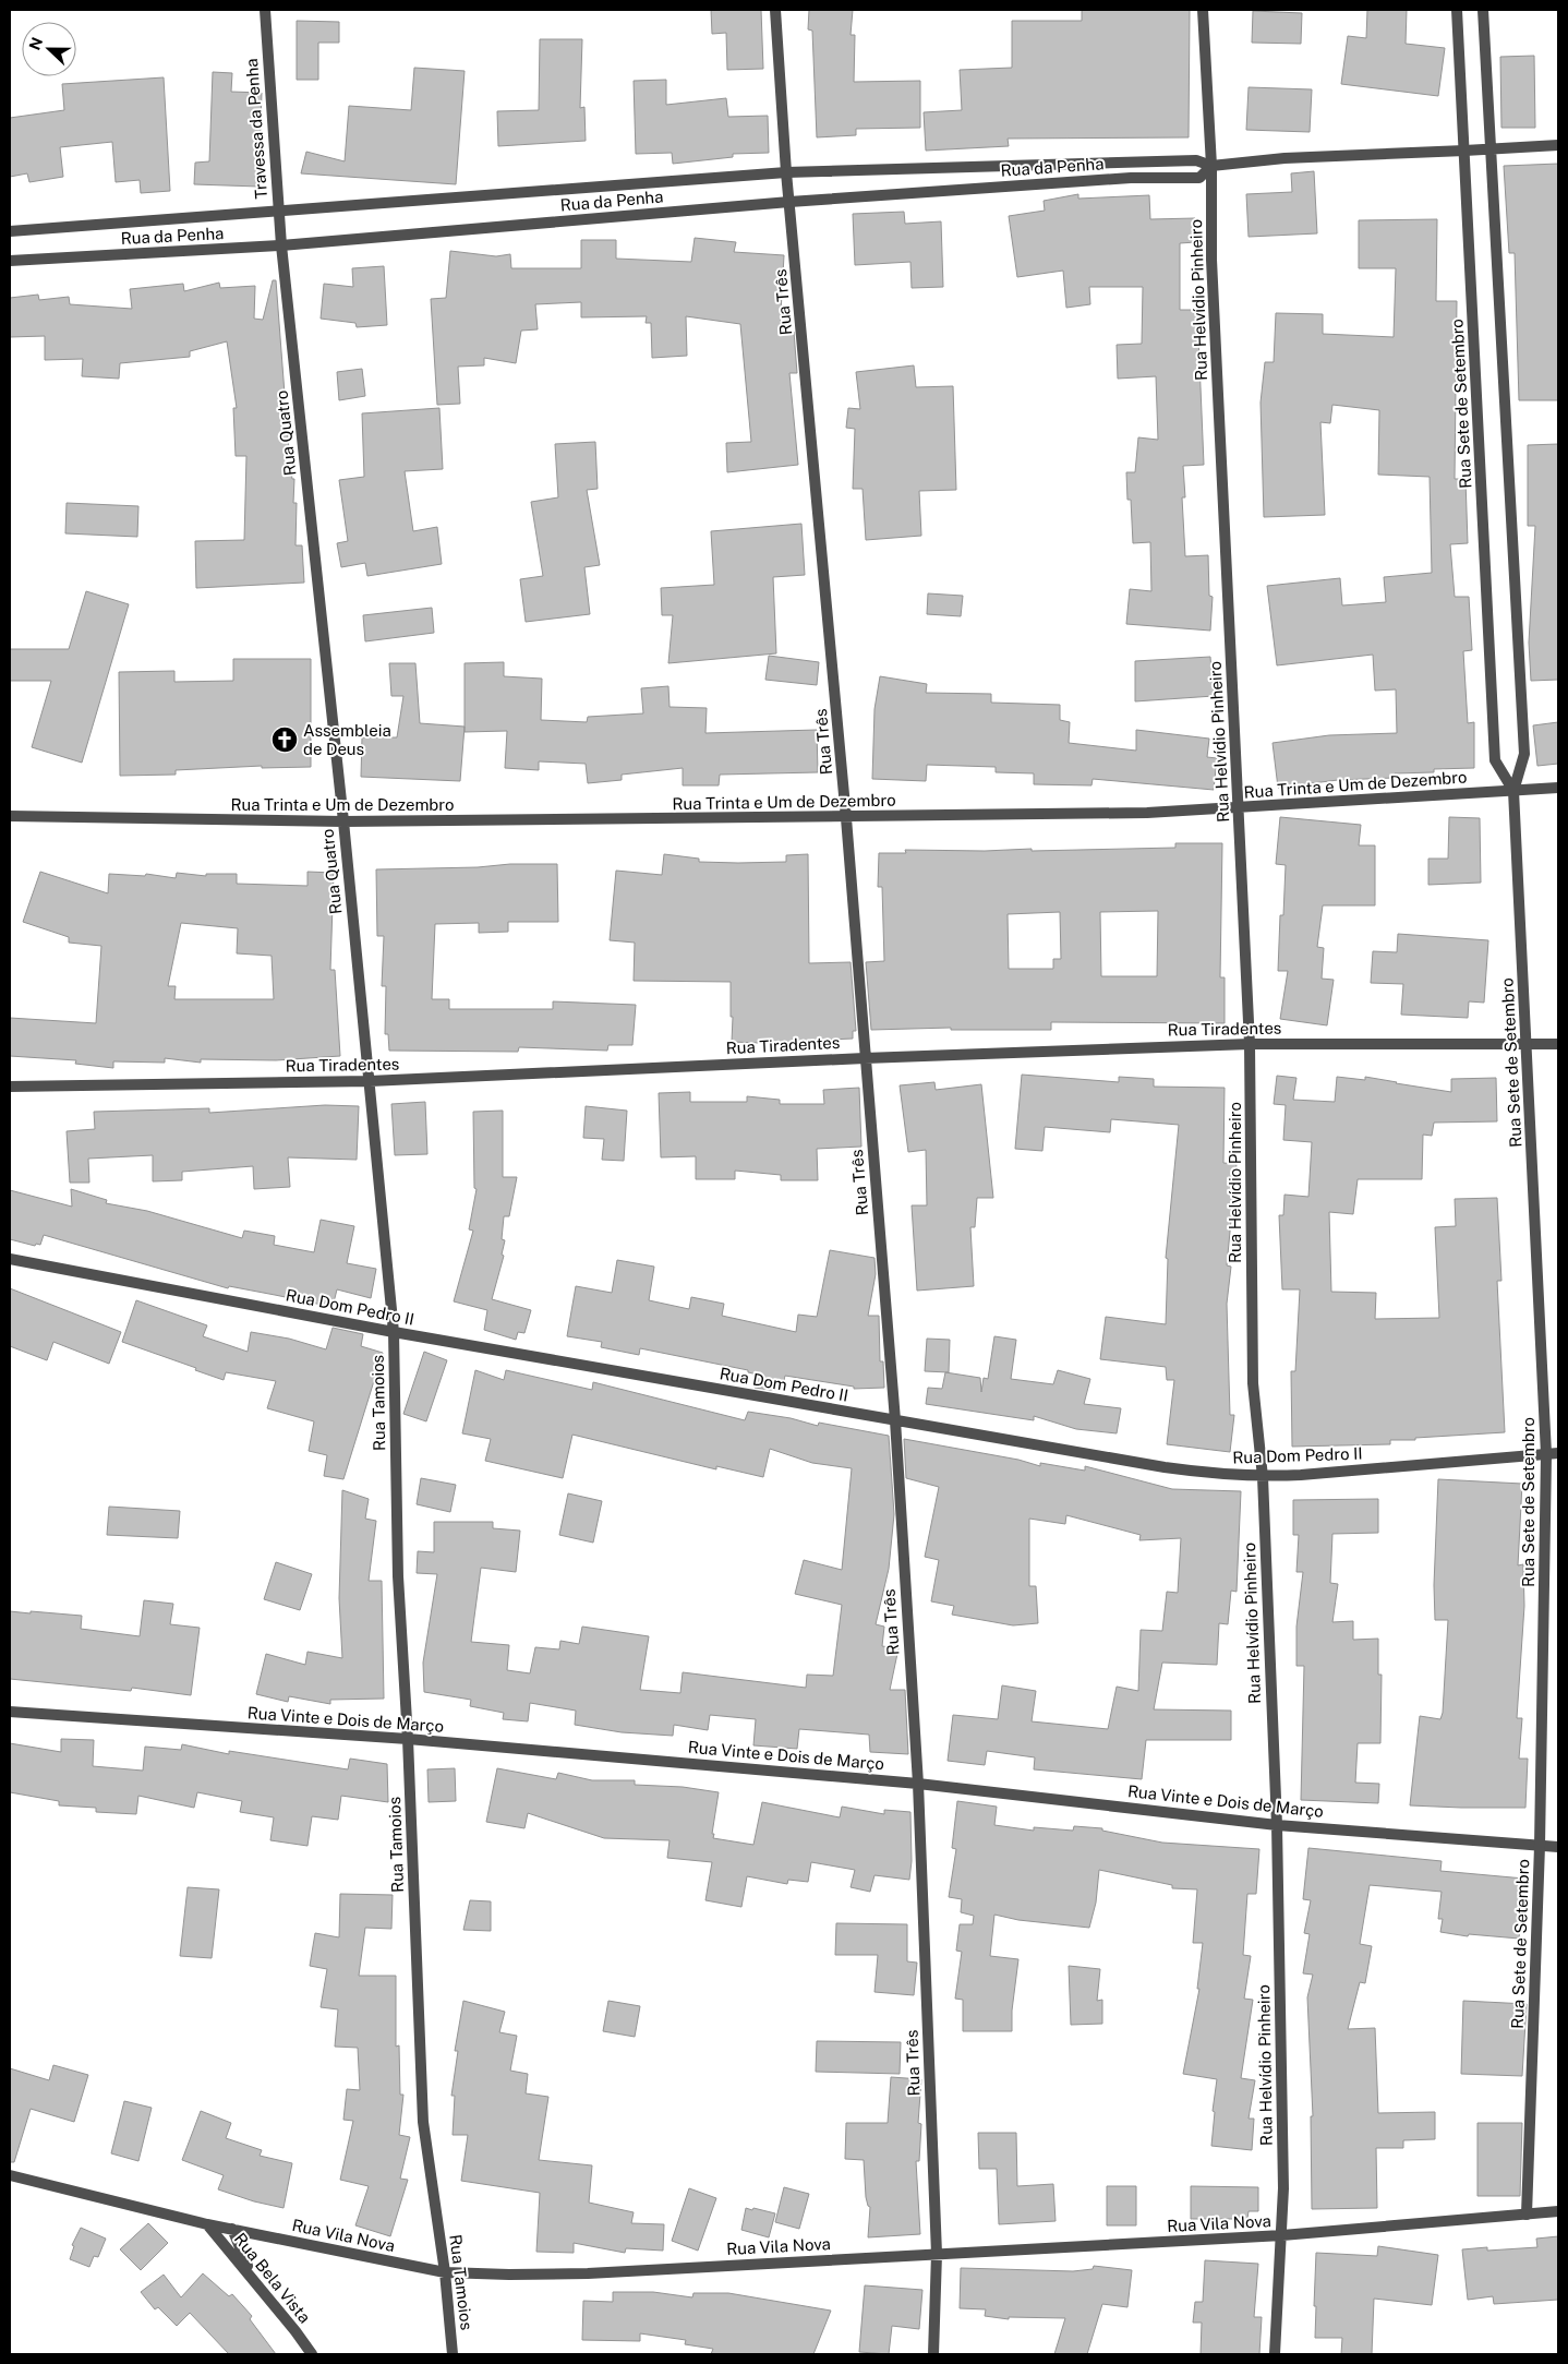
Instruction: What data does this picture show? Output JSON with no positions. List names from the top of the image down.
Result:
{
  "streets": {
    "street": [
      "Travessa da Penha",
      "Rua da Penha",
      "Rua Helvídio Pinheiro",
      "Rua Três",
      "Rua Sete de Setembro",
      "Rua Quatro",
      "Rua Trinta e Um de Dezembro",
      "Rua Tiradentes",
      "Rua Dom Pedro II",
      "Rua Tamoios",
      "Rua Vinte e Dois de Março",
      "Rua Vila Nova",
      "Rua Bela Vista"
    ]
  },
  "crossings": [
    ["Travessa da Penha", "Rua da Penha"],
    ["Travessa da Penha", "Rua Quatro"],
    ["Rua da Penha", "Rua Helvídio Pinheiro"],
    ["Rua da Penha", "Rua Três"],
    ["Rua da Penha", "Rua Sete de Setembro"],
    ["Rua da Penha", "Rua Quatro"],
    ["Rua Helvídio Pinheiro", "Rua Trinta e Um de Dezembro"],
    ["Rua Helvídio Pinheiro", "Rua Tiradentes"],
    ["Rua Helvídio Pinheiro", "Rua Dom Pedro II"],
    ["Rua Helvídio Pinheiro", "Rua Vinte e Dois de Março"],
    ["Rua Helvídio Pinheiro", "Rua Vila Nova"],
    ["Rua Três", "Rua Trinta e Um de Dezembro"],
    ["Rua Três", "Rua Tiradentes"],
    ["Rua Três", "Rua Dom Pedro II"],
    ["Rua Três", "Rua Vinte e Dois de Março"],
    ["Rua Três", "Rua Vila Nova"],
    ["Rua Sete de Setembro", "Rua Trinta e Um de Dezembro"],
    ["Rua Sete de Setembro", "Rua Tiradentes"],
    ["Rua Sete de Setembro", "Rua Dom Pedro II"],
    ["Rua Sete de Setembro", "Rua Vinte e Dois de Março"],
    ["Rua Sete de Setembro", "Rua Vila Nova"],
    ["Rua Quatro", "Rua Trinta e Um de Dezembro"],
    ["Rua Quatro", "Rua Tiradentes"],
    ["Rua Quatro", "Rua Dom Pedro II"],
    ["Rua Quatro", "Rua Tamoios"],
    ["Rua Dom Pedro II", "Rua Tamoios"],
    ["Rua Tamoios", "Rua Vinte e Dois de Março"],
    ["Rua Tamoios", "Rua Vila Nova"],
    ["Rua Vila Nova", "Rua Bela Vista"]
  ],
  "places": {
    "church": ["Assembleia de Deus"]
  },
  "north": "left"
}
